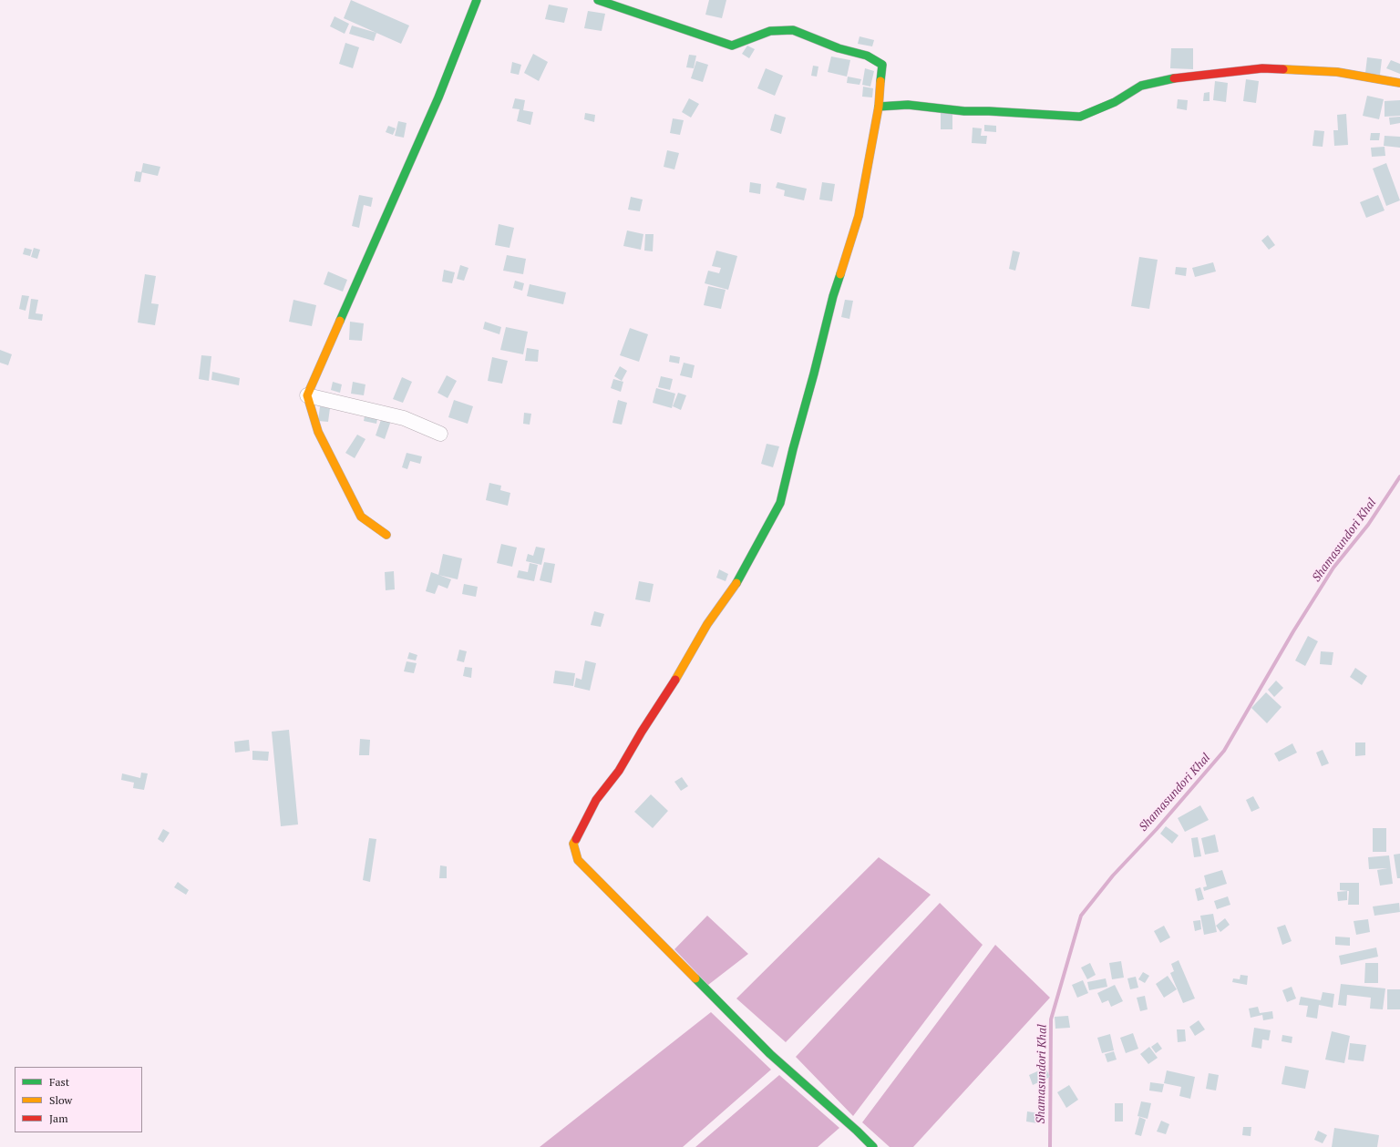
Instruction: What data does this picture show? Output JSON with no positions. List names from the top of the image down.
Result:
{
  "water": ["Shamasundori Khal"],
  "legend": ["Fast", "Slow", "Jam"]
}
